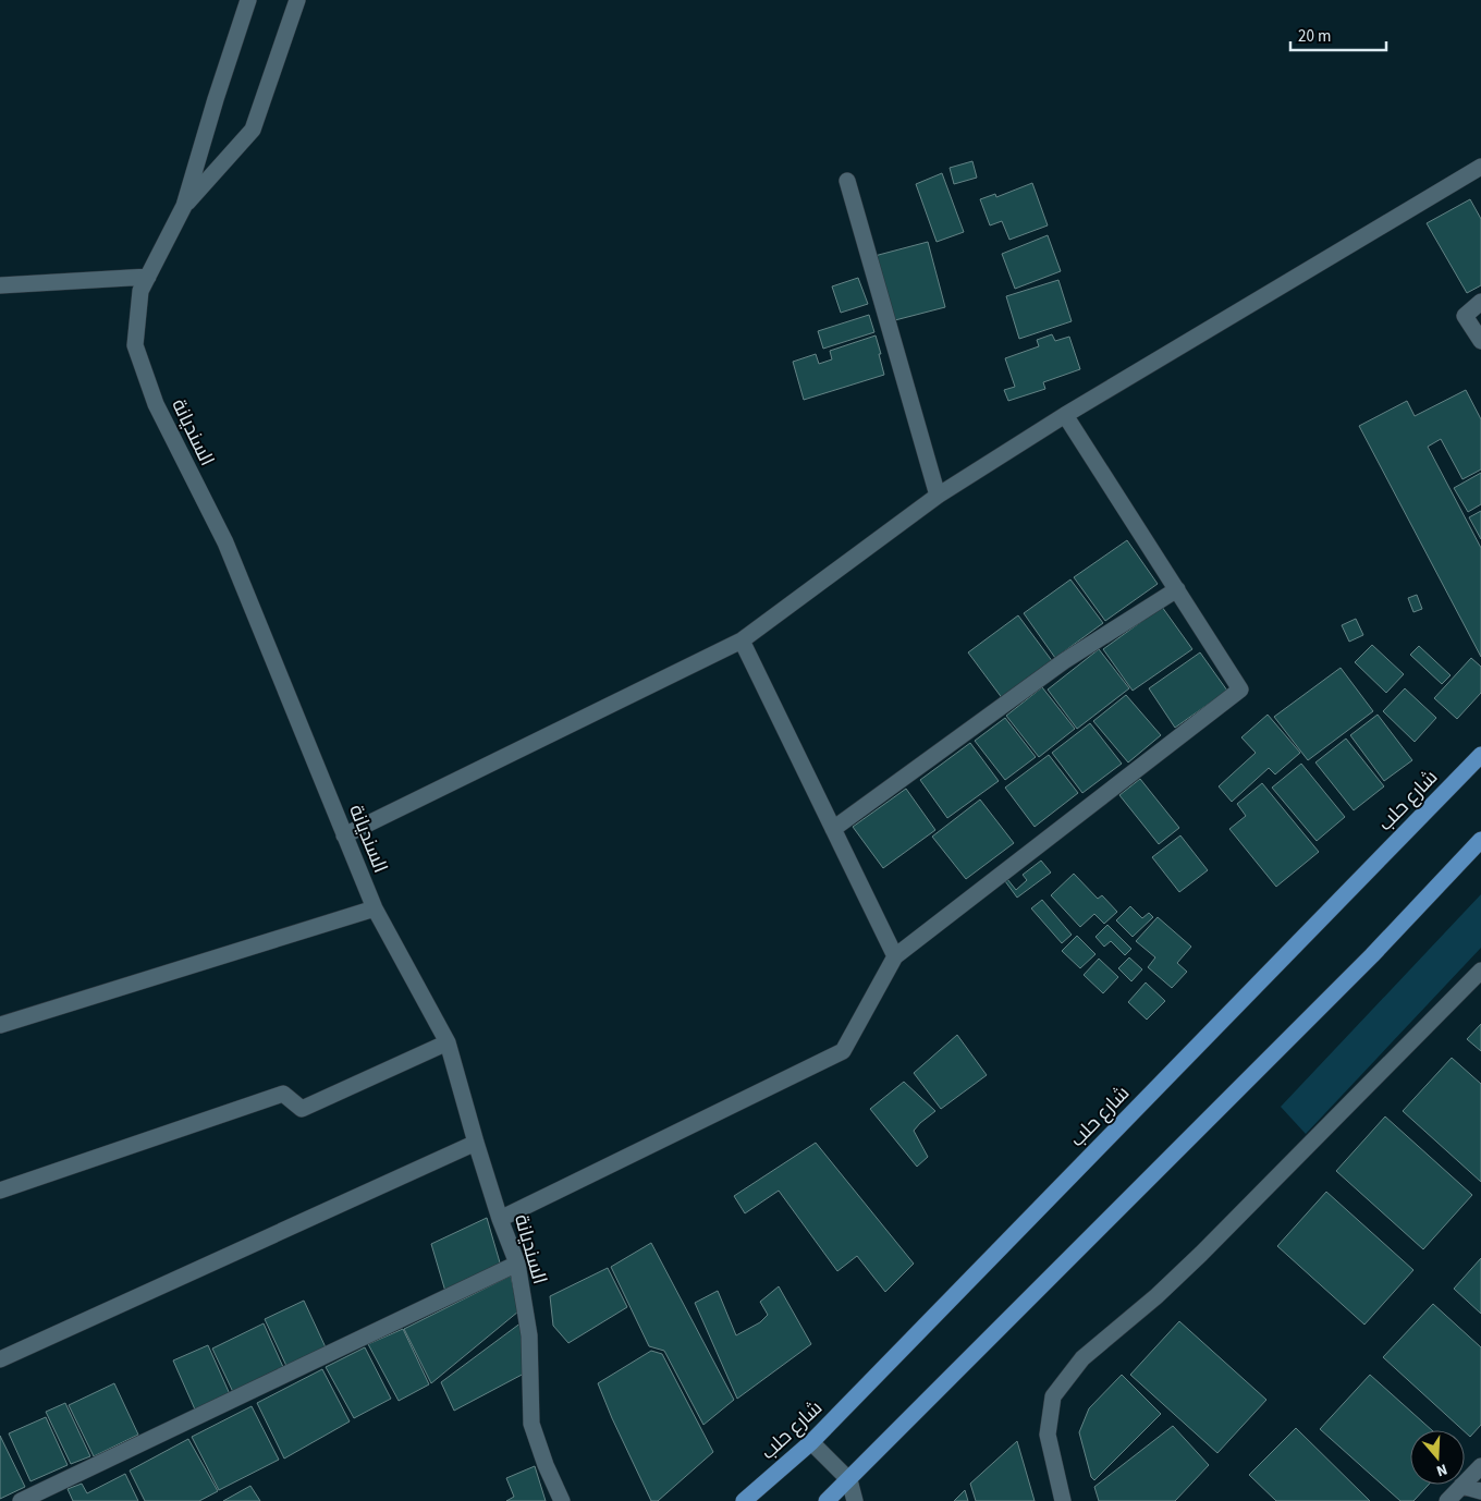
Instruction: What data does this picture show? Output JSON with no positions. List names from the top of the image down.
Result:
{
  "streets": {
    "main road": ["شارع حلب"],
    "street": ["السنديانة"]
  },
  "scale_bar": "20 m",
  "north": "bottom"
}
